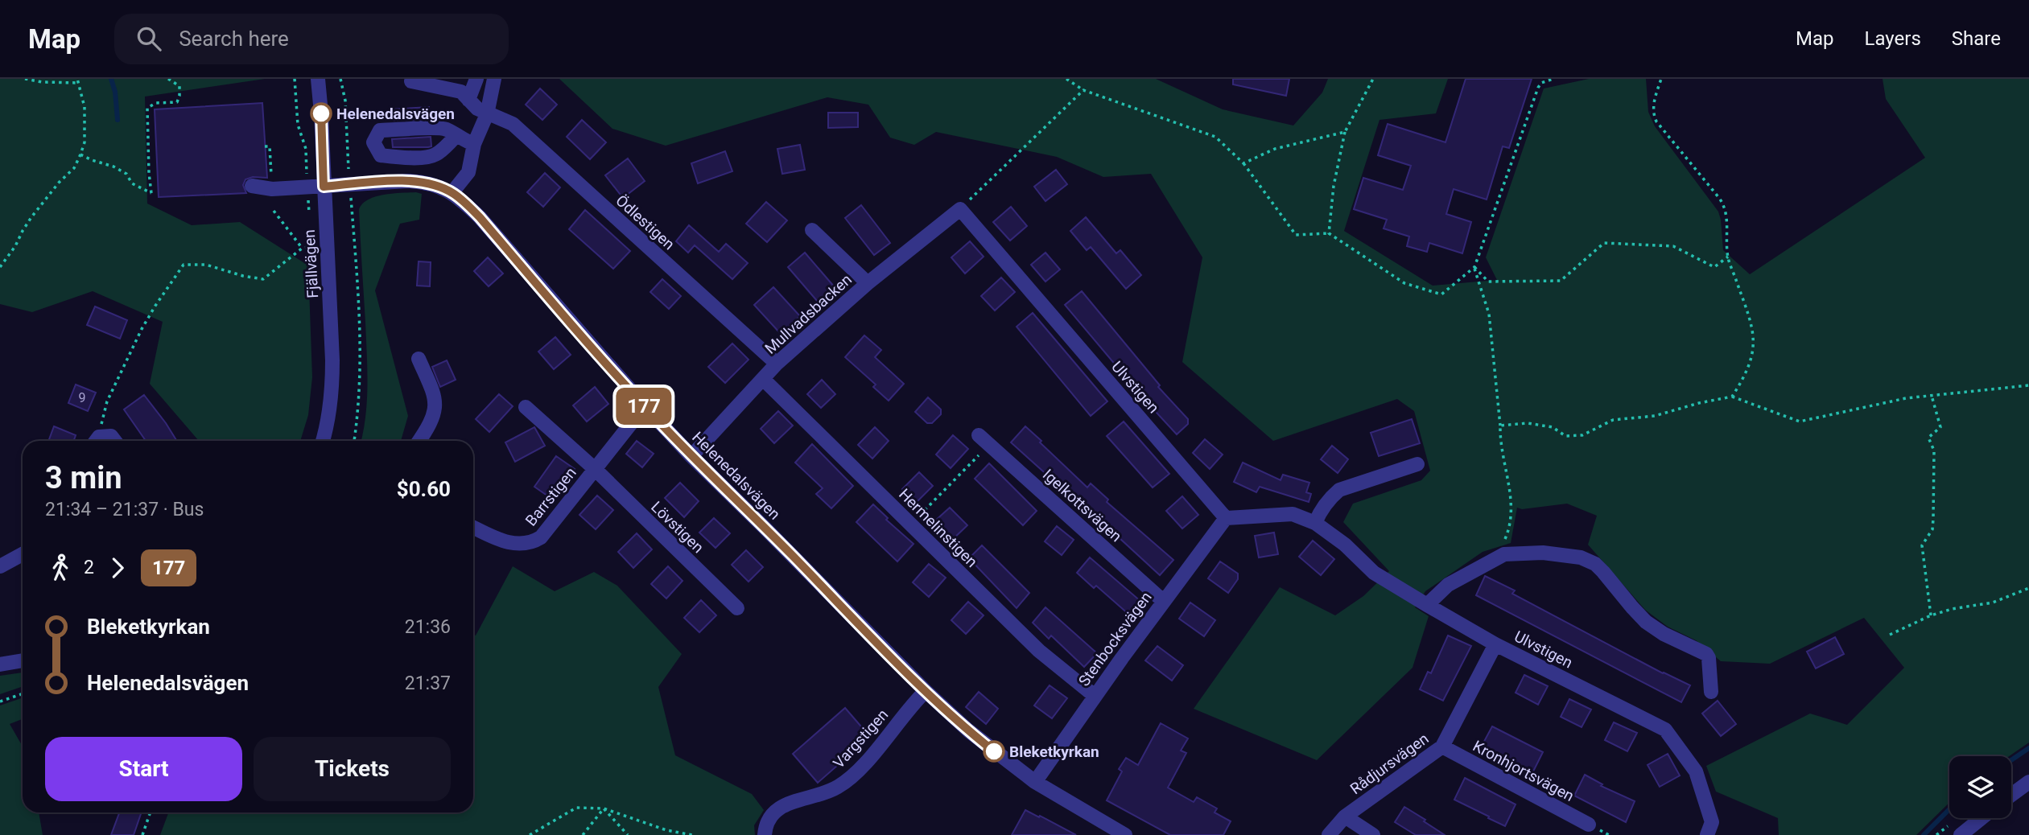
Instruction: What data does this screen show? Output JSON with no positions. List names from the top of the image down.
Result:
{
  "streets": {
    "street": [
      "Ödlestigen",
      "Fjällvägen",
      "Mullvadsbacken",
      "Ulvstigen",
      "Helenedalsvägen",
      "Barrstigen",
      "Igelkottsvägen",
      "Lövstigen",
      "Hermelinstigen",
      "Stenbocksvägen",
      "Vargstigen",
      "Rådjursvägen",
      "Kronhjortsvägen"
    ]
  },
  "crossings": [
    ["Ödlestigen", "Mullvadsbacken"],
    ["Fjällvägen", "Helenedalsvägen"],
    ["Mullvadsbacken", "Ulvstigen"],
    ["Mullvadsbacken", "Helenedalsvägen"],
    ["Mullvadsbacken", "Hermelinstigen"],
    ["Ulvstigen", "Stenbocksvägen"],
    ["Ulvstigen", "Rådjursvägen"],
    ["Helenedalsvägen", "Barrstigen"],
    ["Helenedalsvägen", "Stenbocksvägen"],
    ["Helenedalsvägen", "Vargstigen"],
    ["Barrstigen", "Lövstigen"],
    ["Igelkottsvägen", "Stenbocksvägen"],
    ["Hermelinstigen", "Stenbocksvägen"],
    ["Rådjursvägen", "Kronhjortsvägen"]
  ],
  "places": ["Helenedalsvägen", "Bleketkyrkan"],
  "lines": ["bus line 177"],
  "house_numbers": ["9"],
  "page": {
    "header": "Map",
    "search": "Search here",
    "nav": ["Map", "Layers", "Share"],
    "on_map": "177",
    "heading": ["3 min", "21:34 – 21:37 · Bus", "$0.60"],
    "legs": ["2", "177"],
    "list": [
      {
        "name": "Bleketkyrkan",
        "value": "21:36"
      },
      {
        "name": "Helenedalsvägen",
        "value": "21:37"
      }
    ],
    "buttons": ["Start", "Tickets"]
  }
}
